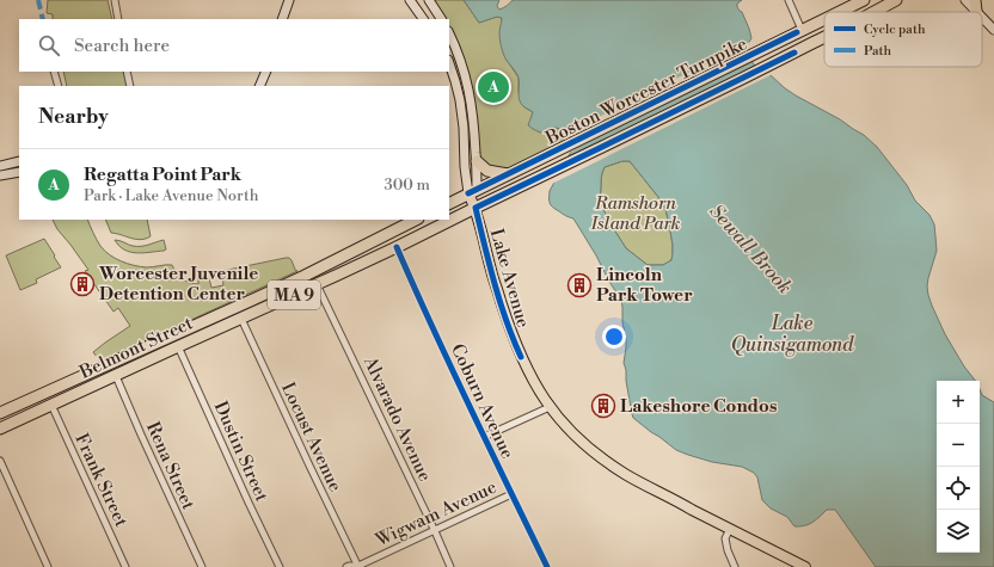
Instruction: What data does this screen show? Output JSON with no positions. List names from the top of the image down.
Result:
{
  "streets": {
    "highway": ["Boston Worcester Turnpike", "MA 9", "Belmont Street"],
    "main road": ["Lake Avenue"],
    "street": [
      "Coburn Avenue",
      "Alvarado Avenue",
      "Locust Avenue",
      "Dustin Street",
      "Rena Street",
      "Frank Street",
      "Wigwam Avenue"
    ]
  },
  "crossings": [
    ["Boston Worcester Turnpike", "Belmont Street"],
    ["Lake Avenue", "Belmont Street"],
    ["Belmont Street", "Coburn Avenue"],
    ["Belmont Street", "Alvarado Avenue"],
    ["Belmont Street", "Locust Avenue"],
    ["Belmont Street", "Dustin Street"],
    ["Belmont Street", "Rena Street"],
    ["Belmont Street", "Frank Street"],
    ["Coburn Avenue", "Wigwam Avenue"],
    ["Alvarado Avenue", "Wigwam Avenue"],
    ["Locust Avenue", "Wigwam Avenue"]
  ],
  "water": ["Sewall Brook", "Lake Quinsigamond"],
  "parks": ["Ramshorn Island Park"],
  "places": {
    "building": ["Worcester Juvenile Detention Center", "Lincoln Park Tower", "Lakeshore Condos"]
  },
  "legend": ["Cycle path", "Path"],
  "page": {
    "search": "Search here",
    "pins": "A",
    "heading": "Nearby",
    "list": [
      {
        "mark": "A",
        "name": "Regatta Point Park",
        "note": "Park · Lake Avenue North",
        "value": "300 m"
      }
    ],
    "map_buttons": ["+", "−"]
  }
}
